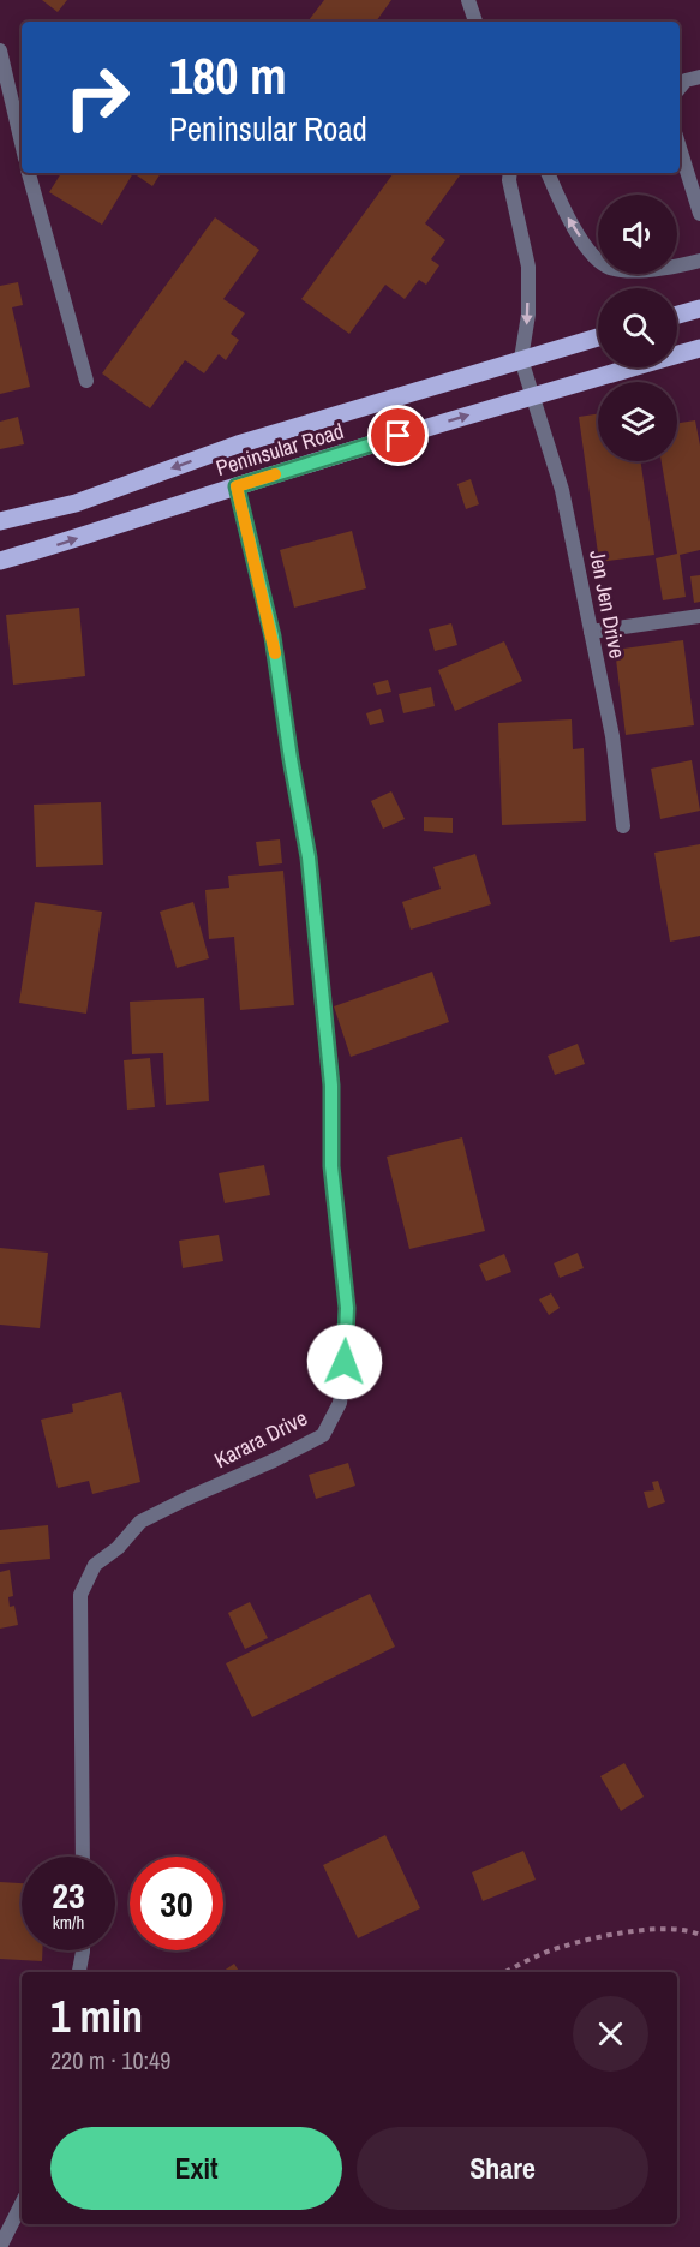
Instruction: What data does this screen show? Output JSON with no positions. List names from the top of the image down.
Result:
{
  "streets": {
    "main road": ["Peninsular Road"],
    "street": ["Jen Jen Drive", "Karara Drive"]
  },
  "crossings": [
    ["Peninsular Road", "Jen Jen Drive"],
    ["Peninsular Road", "Karara Drive"]
  ],
  "page": {
    "turn": ["180 m", "Peninsular Road"],
    "speed": "23 km/h",
    "limit": "30",
    "heading": ["1 min", "220 m · 10:49"],
    "buttons": ["Exit", "Share"]
  }
}
